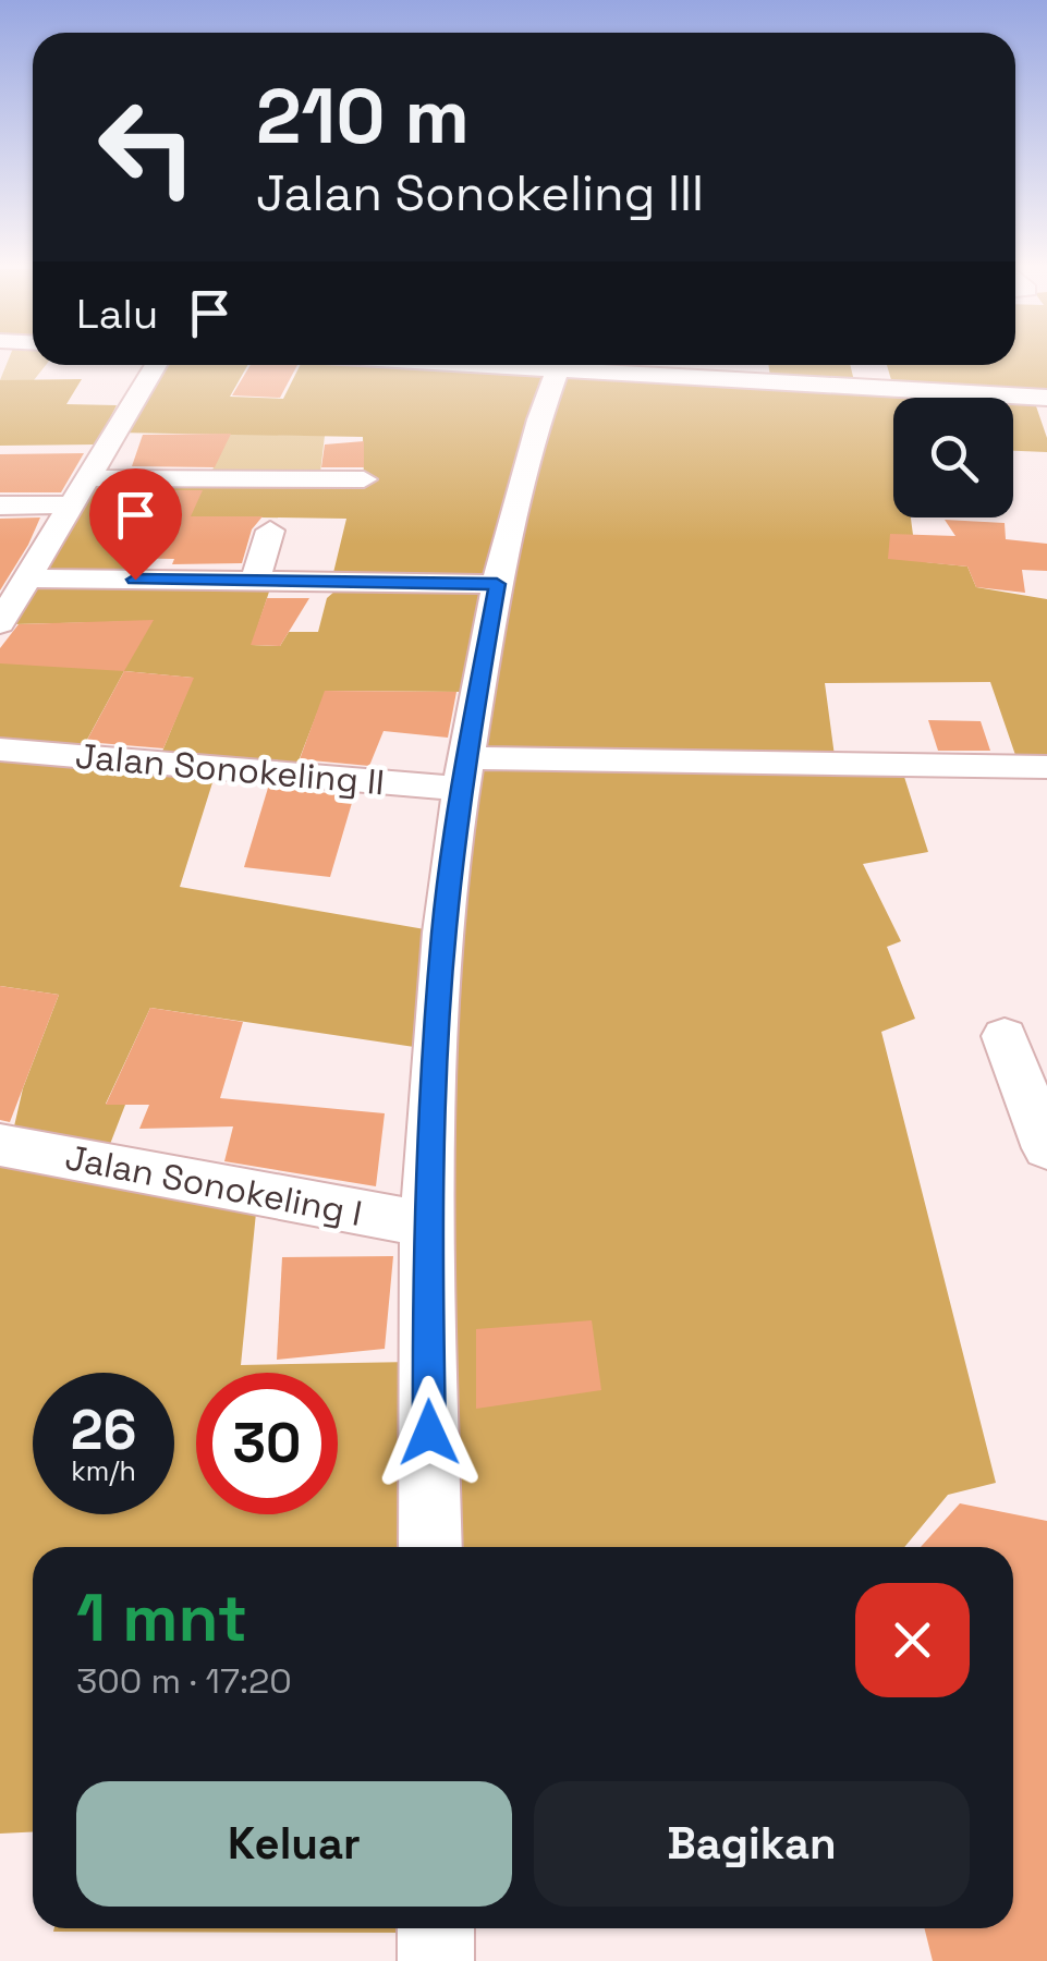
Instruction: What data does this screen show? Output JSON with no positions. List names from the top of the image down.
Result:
{
  "streets": {
    "street": ["Jalan Sonokeling II", "Jalan Sonokeling I"]
  },
  "page": {
    "turn": ["210 m", "Jalan Sonokeling III"],
    "then": "Lalu",
    "speed": "26 km/h",
    "limit": "30",
    "heading": ["1 mnt", "300 m · 17:20"],
    "buttons": ["Keluar", "Bagikan"]
  }
}
